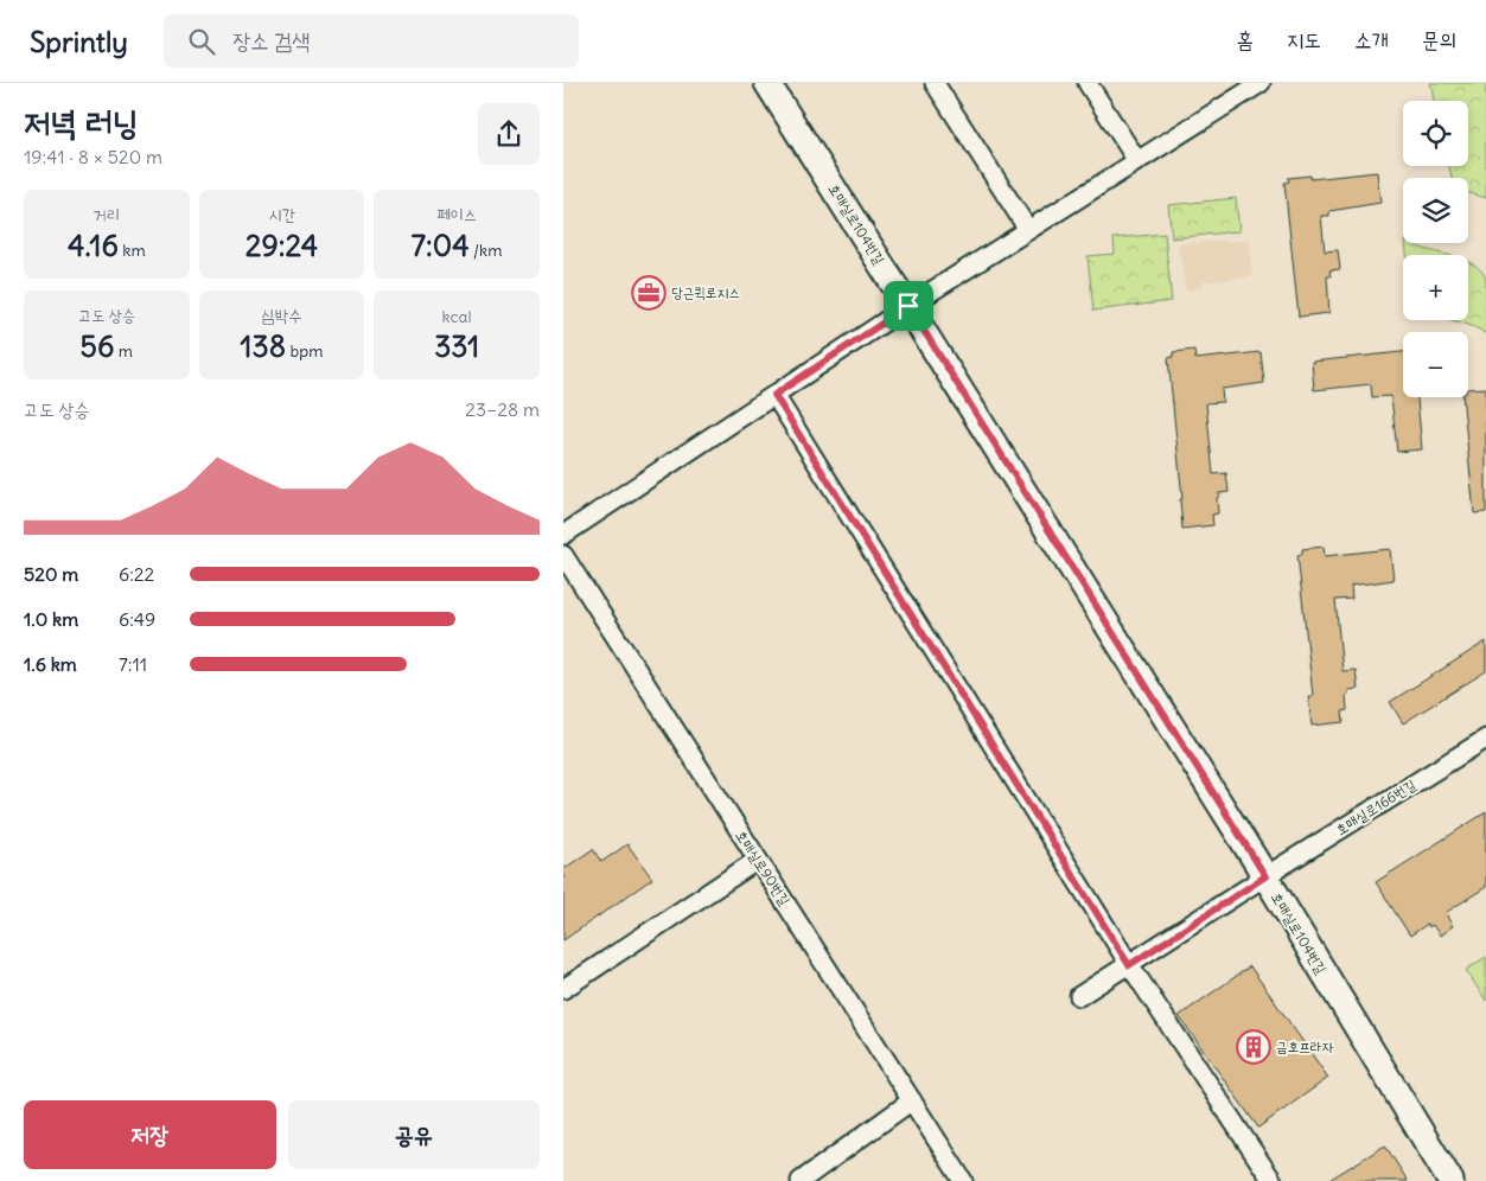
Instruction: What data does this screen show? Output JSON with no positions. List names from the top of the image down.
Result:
{
  "streets": {
    "street": ["호매실로104번길", "호매실로166번길", "호매실로90번길"]
  },
  "crossings": [
    ["호매실로104번길", "호매실로166번길"]
  ],
  "places": {
    "office": ["당근퀵로지스"],
    "building": ["금호프라자"]
  },
  "page": {
    "header": "Sprintly",
    "search": "장소 검색",
    "nav": [
      "홈",
      "지도",
      "소개",
      "문의"
    ],
    "heading": ["저녁 러닝", "19:41 · 8 × 520 m"],
    "map_buttons": ["+", "−"],
    "stats": [
      ["거리", "4.16 km"],
      ["시간", "29:24"],
      ["페이스", "7:04 /km"],
      ["고도 상승", "56 m"],
      ["심박수", "138 bpm"],
      ["kcal", "331"]
    ],
    "chart": ["고도 상승", "23–28 m"],
    "list": [
      {
        "name": "520 m",
        "note": "6:22"
      },
      {
        "name": "1.0 km",
        "note": "6:49"
      },
      {
        "name": "1.6 km",
        "note": "7:11"
      }
    ],
    "buttons": ["저장", "공유"]
  }
}
